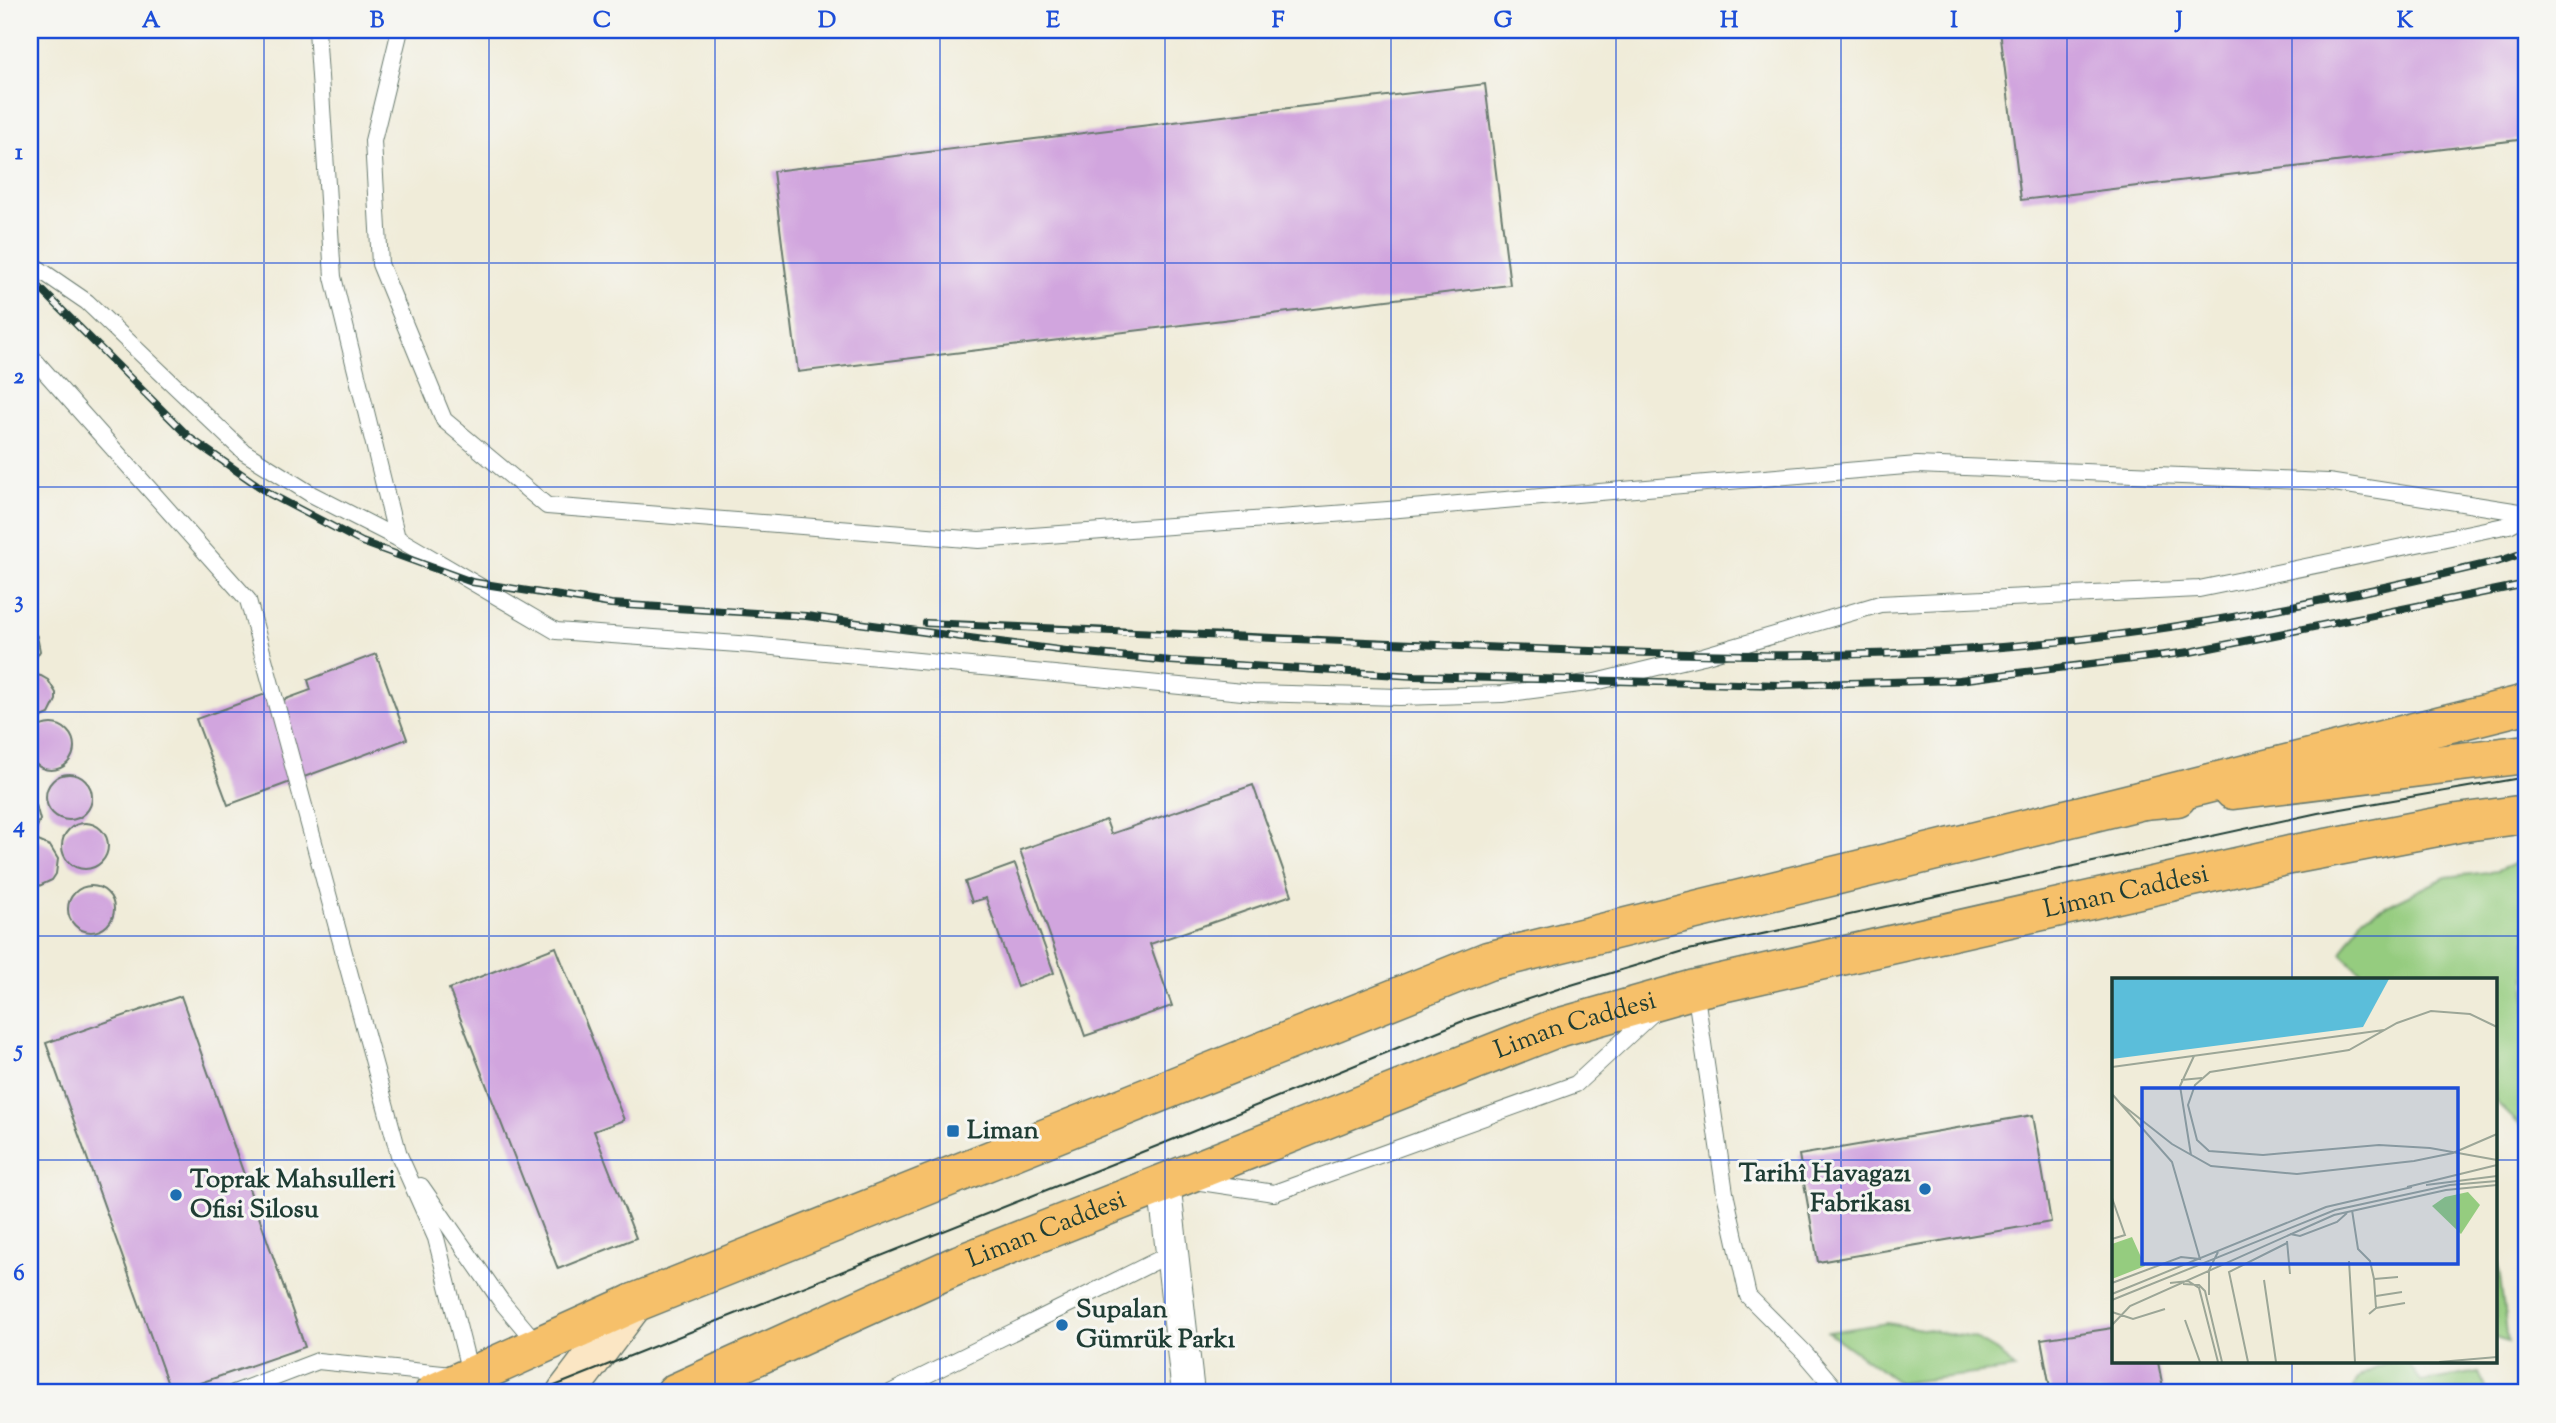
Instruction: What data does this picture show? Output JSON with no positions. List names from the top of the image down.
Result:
{
  "streets": {
    "main road": ["Liman Caddesi"]
  },
  "places": {
    "transit": ["Liman"],
    "other": ["Tarihî Havagazı Fabrikası", "Toprak Mahsulleri Ofisi Silosu", "Supalan Gümrük Parkı"]
  },
  "grid": {
    "columns": [
      "A",
      "B",
      "C",
      "D",
      "E",
      "F",
      "G",
      "H",
      "I",
      "J",
      "K"
    ],
    "rows": [
      "1",
      "2",
      "3",
      "4",
      "5",
      "6"
    ]
  }
}
